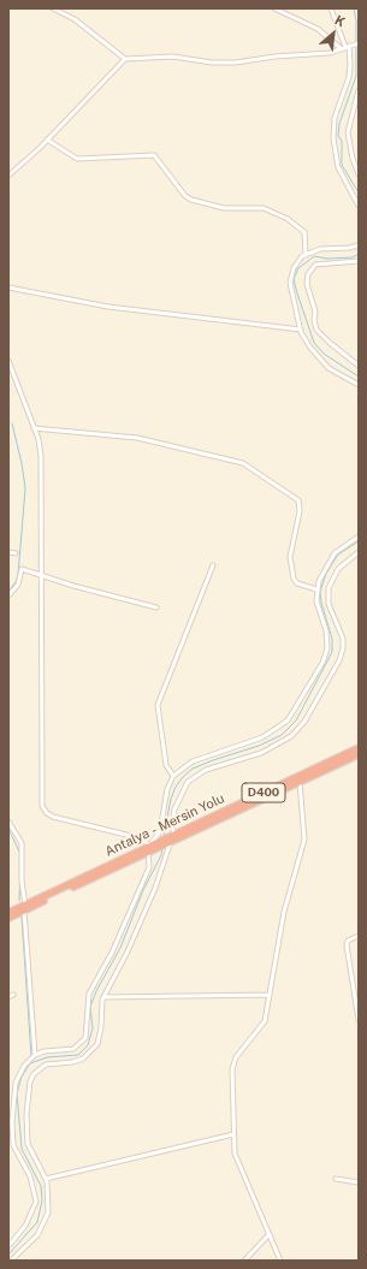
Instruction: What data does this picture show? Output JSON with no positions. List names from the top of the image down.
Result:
{
  "streets": {
    "highway": ["D400", "Antalya - Mersin Yolu"]
  },
  "north": "top right"
}
